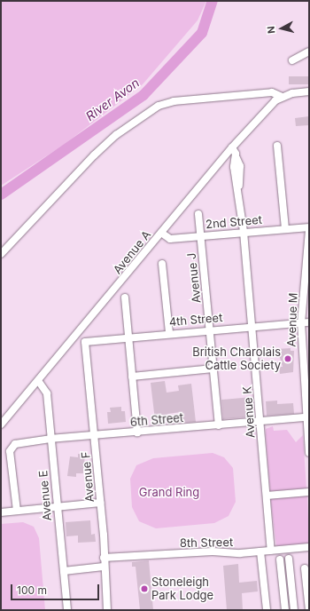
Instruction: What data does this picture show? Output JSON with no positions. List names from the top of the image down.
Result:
{
  "streets": {
    "lane": [
      "2nd Street",
      "Avenue A",
      "Avenue J",
      "4th Street",
      "Avenue M",
      "Avenue K",
      "6th Street",
      "Avenue F",
      "Avenue E",
      "8th Street"
    ]
  },
  "crossings": [
    ["2nd Street", "Avenue A"],
    ["2nd Street", "Avenue J"],
    ["2nd Street", "Avenue K"],
    ["Avenue A", "Avenue K"],
    ["Avenue A", "Avenue E"],
    ["Avenue J", "4th Street"],
    ["Avenue J", "6th Street"],
    ["4th Street", "Avenue M"],
    ["4th Street", "Avenue K"],
    ["4th Street", "Avenue F"],
    ["Avenue M", "6th Street"],
    ["Avenue K", "6th Street"],
    ["Avenue K", "8th Street"],
    ["6th Street", "Avenue F"],
    ["6th Street", "Avenue E"],
    ["Avenue F", "8th Street"]
  ],
  "water": ["River Avon"],
  "parks": ["Grand Ring"],
  "places": ["British Charolais Cattle Society", "Stoneleigh Park Lodge"],
  "scale_bar": "100 m",
  "north": "left"
}
